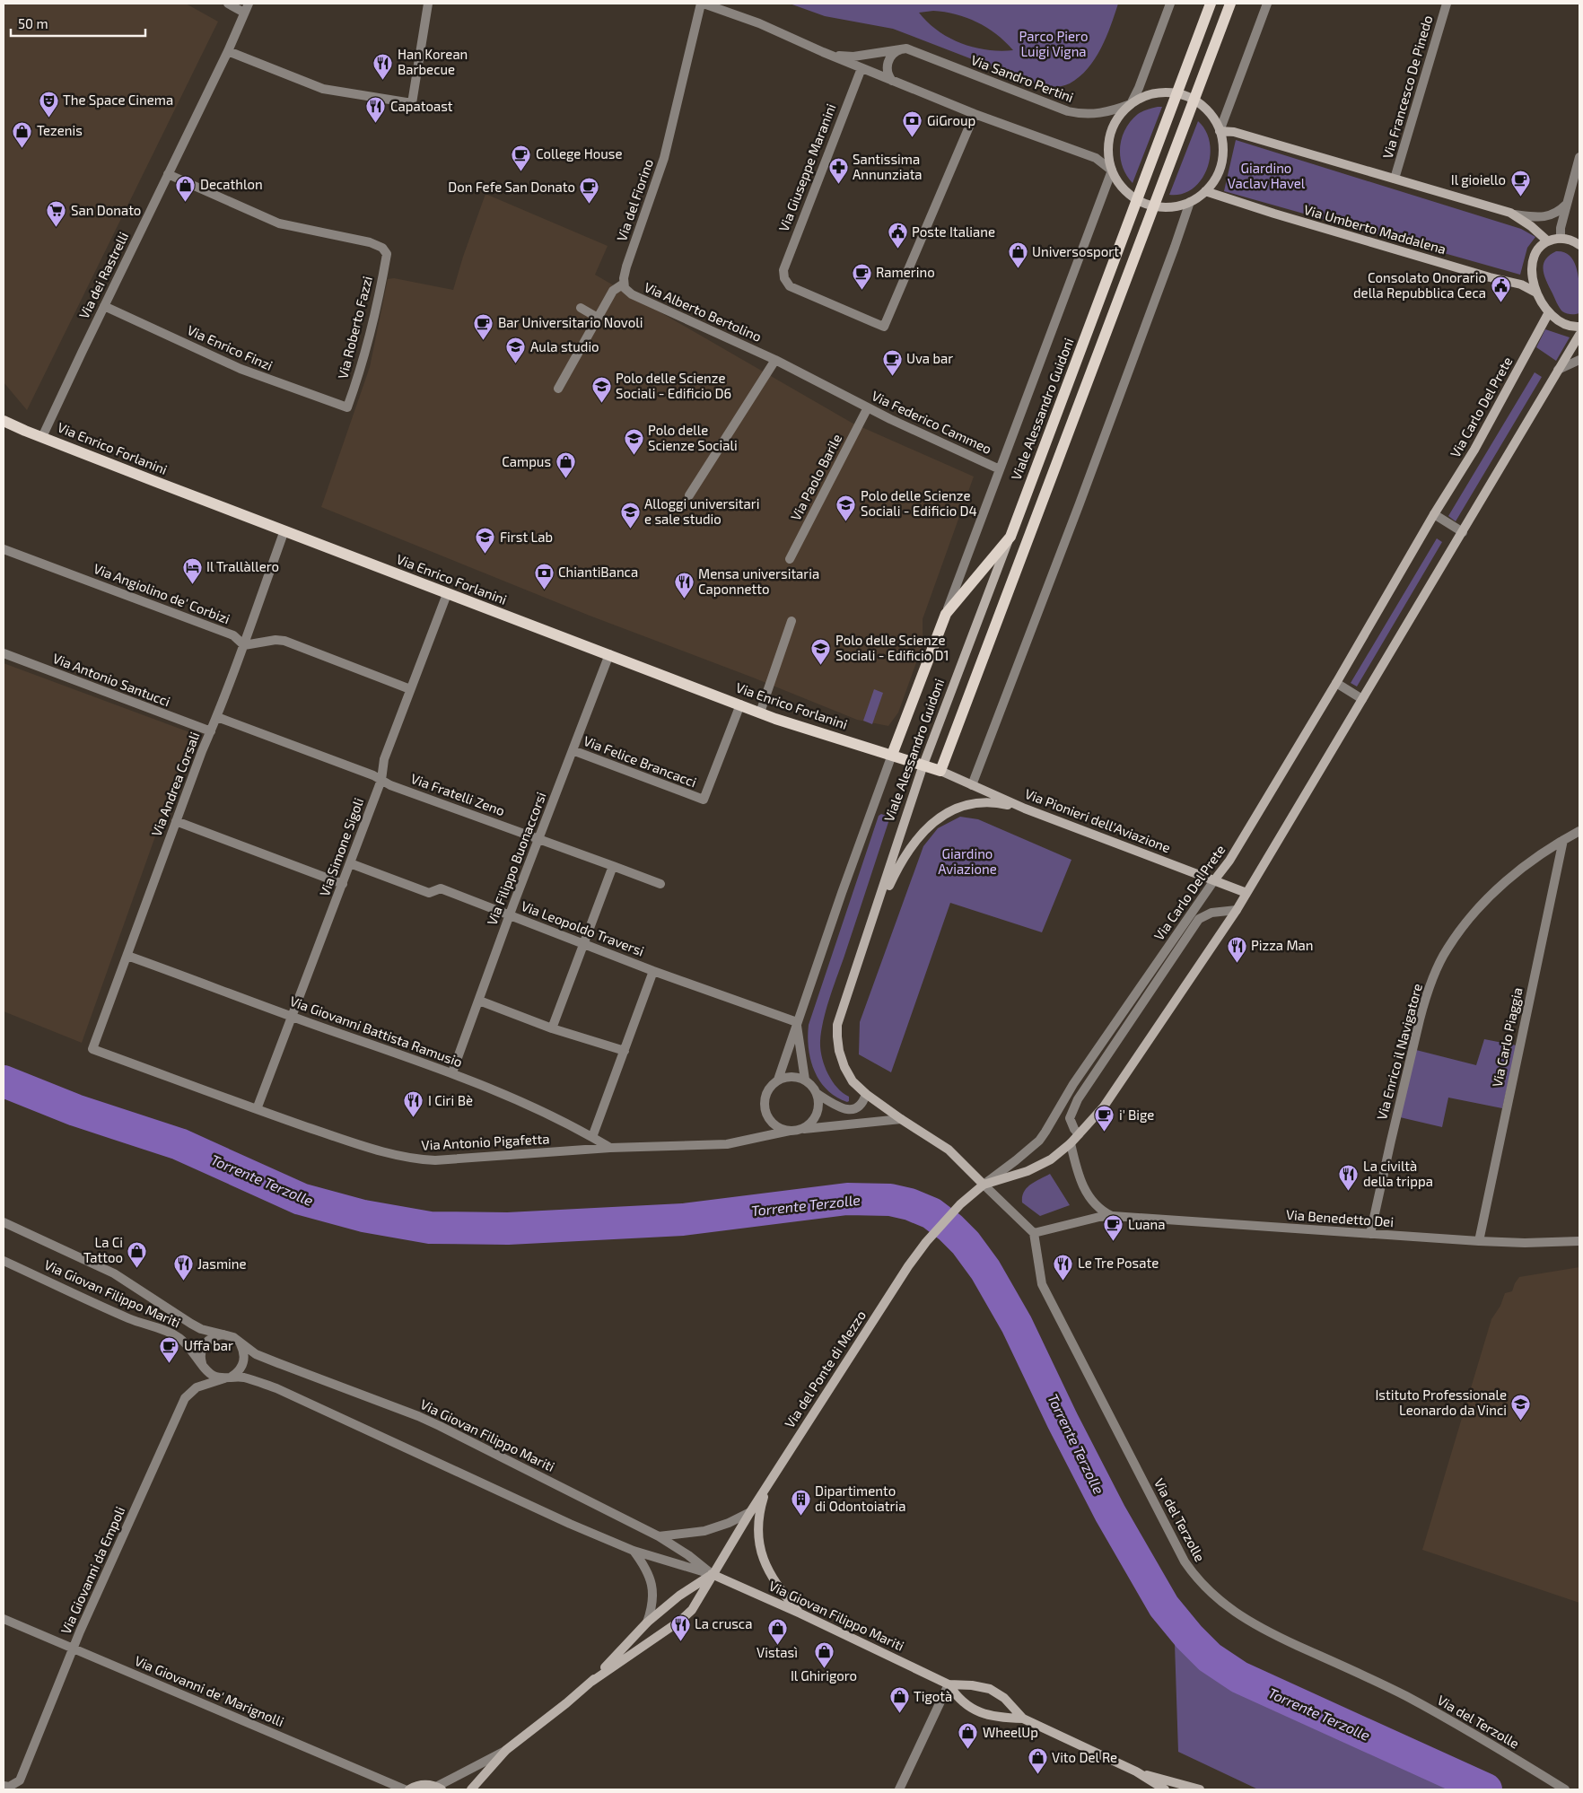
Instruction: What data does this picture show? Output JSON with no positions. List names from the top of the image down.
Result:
{
  "streets": {
    "main road": [
      "Via Umberto Maddalena",
      "Via Carlo Del Prete",
      "Viale Alessandro Guidoni",
      "Via Enrico Forlanini",
      "Via Pionieri dell'Aviazione",
      "Via Giovan Filippo Mariti",
      "Via del Ponte di Mezzo"
    ],
    "street": [
      "Via Sandro Pertini",
      "Via Francesco De Pinedo",
      "Via Giuseppe Maranini",
      "Via del Fiorino",
      "Via dei Rastrelli",
      "Via Alberto Bertolino",
      "Via Roberto Fazzi",
      "Via Enrico Finzi",
      "Via Federico Cammeo",
      "Via Paolo Barile",
      "Via Angiolino de' Corbizi",
      "Via Antonio Santucci",
      "Via Felice Brancacci",
      "Via Andrea Corsali",
      "Via Fratelli Zeno",
      "Via Simone Sigoli",
      "Via Filippo Buonaccorsi",
      "Via Leopoldo Traversi",
      "Via Giovanni Battista Ramusio",
      "Via Carlo Piaggia",
      "Via Enrico il Navigatore",
      "Via Antonio Pigafetta",
      "Via Benedetto Dei",
      "Via del Terzolle",
      "Via Giovanni da Empoli",
      "Via Giovanni de' Marignolli"
    ]
  },
  "crossings": [
    ["Via Sandro Pertini", "Via Giuseppe Maranini"],
    ["Via Sandro Pertini", "Via del Fiorino"],
    ["Via Sandro Pertini", "Viale Alessandro Guidoni"],
    ["Via del Fiorino", "Via Alberto Bertolino"],
    ["Via Umberto Maddalena", "Viale Alessandro Guidoni"],
    ["Via dei Rastrelli", "Via Roberto Fazzi"],
    ["Via dei Rastrelli", "Via Enrico Finzi"],
    ["Via dei Rastrelli", "Via Enrico Forlanini"],
    ["Via Alberto Bertolino", "Via Federico Cammeo"],
    ["Via Roberto Fazzi", "Via Enrico Finzi"],
    ["Via Carlo Del Prete", "Viale Alessandro Guidoni"],
    ["Via Carlo Del Prete", "Via Pionieri dell'Aviazione"],
    ["Via Carlo Del Prete", "Via del Ponte di Mezzo"],
    ["Viale Alessandro Guidoni", "Via Federico Cammeo"],
    ["Viale Alessandro Guidoni", "Via Enrico Forlanini"],
    ["Viale Alessandro Guidoni", "Via del Ponte di Mezzo"],
    ["Via Federico Cammeo", "Via Paolo Barile"],
    ["Via Enrico Forlanini", "Via Felice Brancacci"],
    ["Via Enrico Forlanini", "Via Andrea Corsali"],
    ["Via Enrico Forlanini", "Via Pionieri dell'Aviazione"],
    ["Via Enrico Forlanini", "Via Simone Sigoli"],
    ["Via Enrico Forlanini", "Via Filippo Buonaccorsi"],
    ["Via Angiolino de' Corbizi", "Via Andrea Corsali"],
    ["Via Antonio Santucci", "Via Andrea Corsali"],
    ["Via Felice Brancacci", "Via Filippo Buonaccorsi"],
    ["Via Andrea Corsali", "Via Fratelli Zeno"],
    ["Via Andrea Corsali", "Via Giovanni Battista Ramusio"],
    ["Via Andrea Corsali", "Via Antonio Pigafetta"],
    ["Via Fratelli Zeno", "Via Simone Sigoli"],
    ["Via Fratelli Zeno", "Via Filippo Buonaccorsi"],
    ["Via Simone Sigoli", "Via Leopoldo Traversi"],
    ["Via Simone Sigoli", "Via Giovanni Battista Ramusio"],
    ["Via Simone Sigoli", "Via Antonio Pigafetta"],
    ["Via Filippo Buonaccorsi", "Via Leopoldo Traversi"],
    ["Via Filippo Buonaccorsi", "Via Giovanni Battista Ramusio"],
    ["Via Leopoldo Traversi", "Via Giovanni Battista Ramusio"],
    ["Via Giovanni Battista Ramusio", "Via Antonio Pigafetta"],
    ["Via Carlo Piaggia", "Via Enrico il Navigatore"],
    ["Via Carlo Piaggia", "Via Benedetto Dei"],
    ["Via Enrico il Navigatore", "Via Benedetto Dei"],
    ["Via Benedetto Dei", "Via del Terzolle"],
    ["Via Giovan Filippo Mariti", "Via del Ponte di Mezzo"],
    ["Via Giovan Filippo Mariti", "Via Giovanni da Empoli"],
    ["Via Giovanni da Empoli", "Via Giovanni de' Marignolli"]
  ],
  "water": ["Torrente Terzolle"],
  "parks": ["Parco Piero Luigi Vigna", "Giardino Vaclav Havel", "Giardino Aviazione"],
  "places": {
    "restaurant": [
      "Han Korean Barbecue",
      "Capatoast",
      "Mensa universitaria Caponnetto",
      "Pizza Man",
      "I Ciri Bè",
      "La civiltà della trippa",
      "Le Tre Posate",
      "Jasmine",
      "La crusca"
    ],
    "theatre": ["The Space Cinema"],
    "bank": ["GiGroup", "ChiantiBanca"],
    "shop": [
      "Tezenis",
      "Decathlon",
      "Universosport",
      "Campus",
      "La Ci Tattoo",
      "Vistasì",
      "Il Ghirigoro",
      "Tigotà",
      "WheelUp",
      "Vito Del Re"
    ],
    "cafe": [
      "College House",
      "Il gioiello",
      "Don Fefe San Donato",
      "Ramerino",
      "Bar Universitario Novoli",
      "Uva bar",
      "i' Bige",
      "Luana",
      "Uffa bar"
    ],
    "pharmacy": ["Santissima Annunziata"],
    "supermarket": ["San Donato"],
    "public building": ["Poste Italiane", "Consolato Onorario della Repubblica Ceca"],
    "school or university": [
      "Aula studio",
      "Polo delle Scienze Sociali - Edificio D6",
      "Polo delle Scienze Sociali",
      "Polo delle Scienze Sociali - Edificio D4",
      "Alloggi universitari e sale studio",
      "First Lab",
      "Polo delle Scienze Sociali - Edificio D1",
      "Istituto Professionale Leonardo da Vinci"
    ],
    "hotel": ["Il Trallàllero"],
    "building": ["Dipartimento di Odontoiatria"]
  },
  "scale_bar": "50 m"
}
